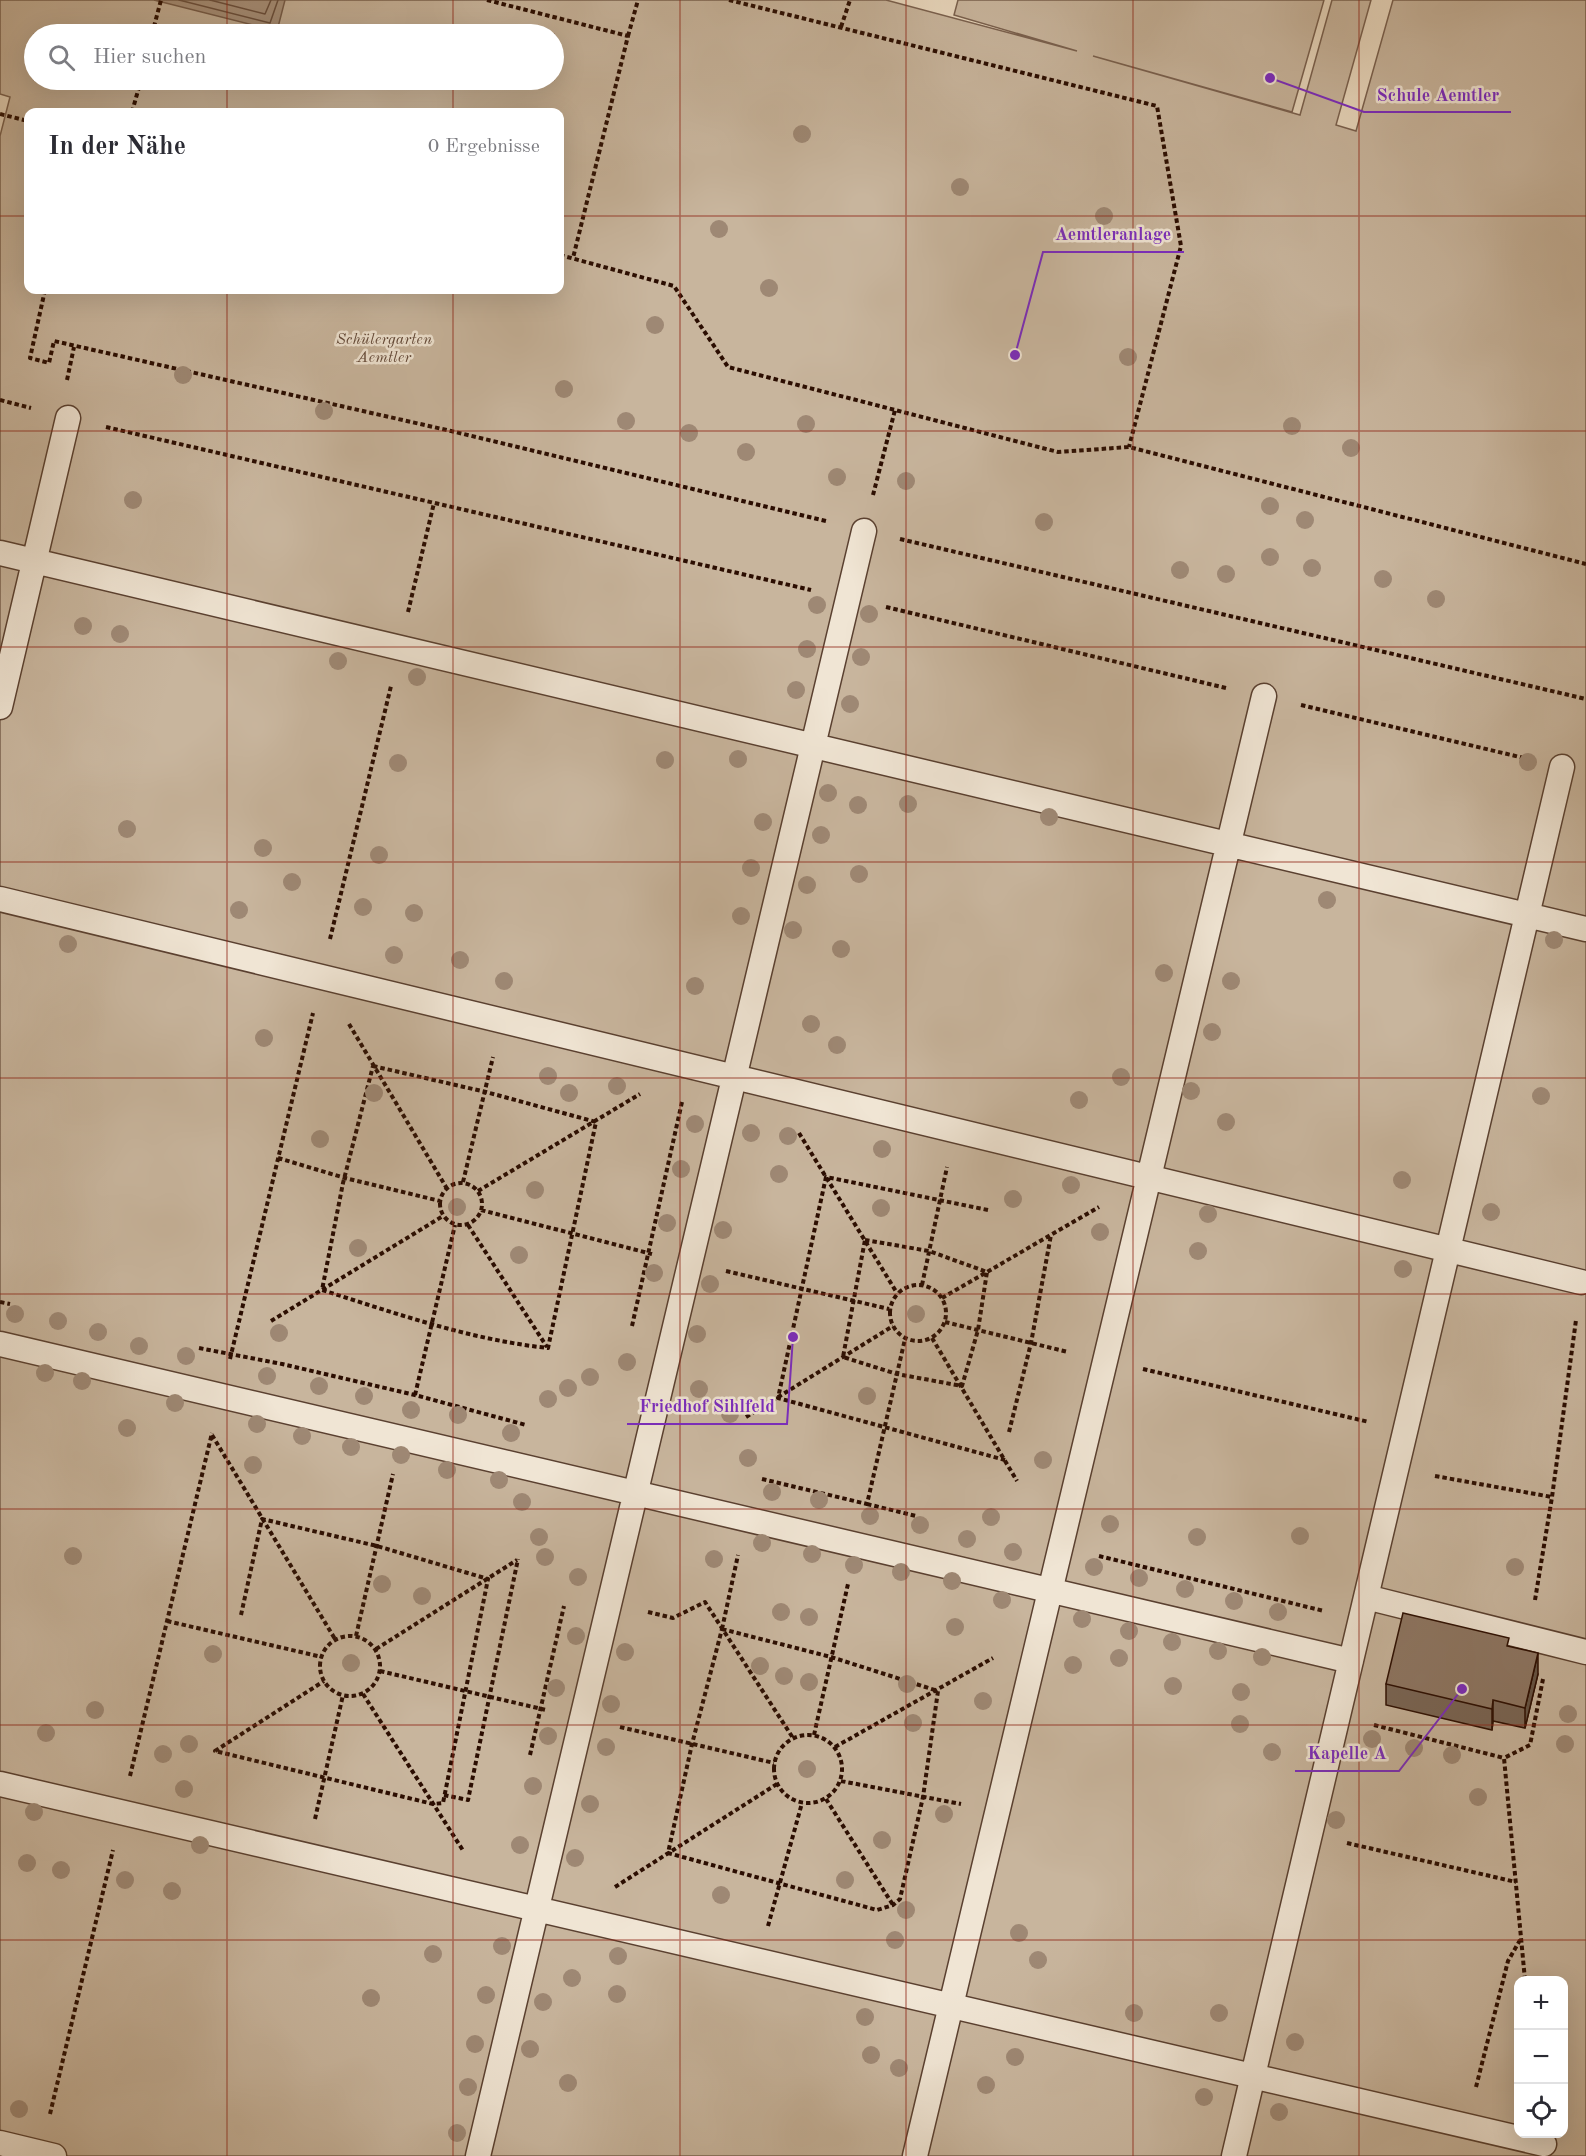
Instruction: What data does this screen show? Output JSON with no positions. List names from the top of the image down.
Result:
{
  "parks": ["Schülergarten Aemtler"],
  "places": [
    "Schule Aemtler",
    "Aemtleranlage",
    "Friedhof Sihlfeld",
    "Kapelle A"
  ],
  "page": {
    "search": "Hier suchen",
    "heading": ["In der Nähe", "0 Ergebnisse"],
    "map_buttons": ["+", "−"]
  }
}
